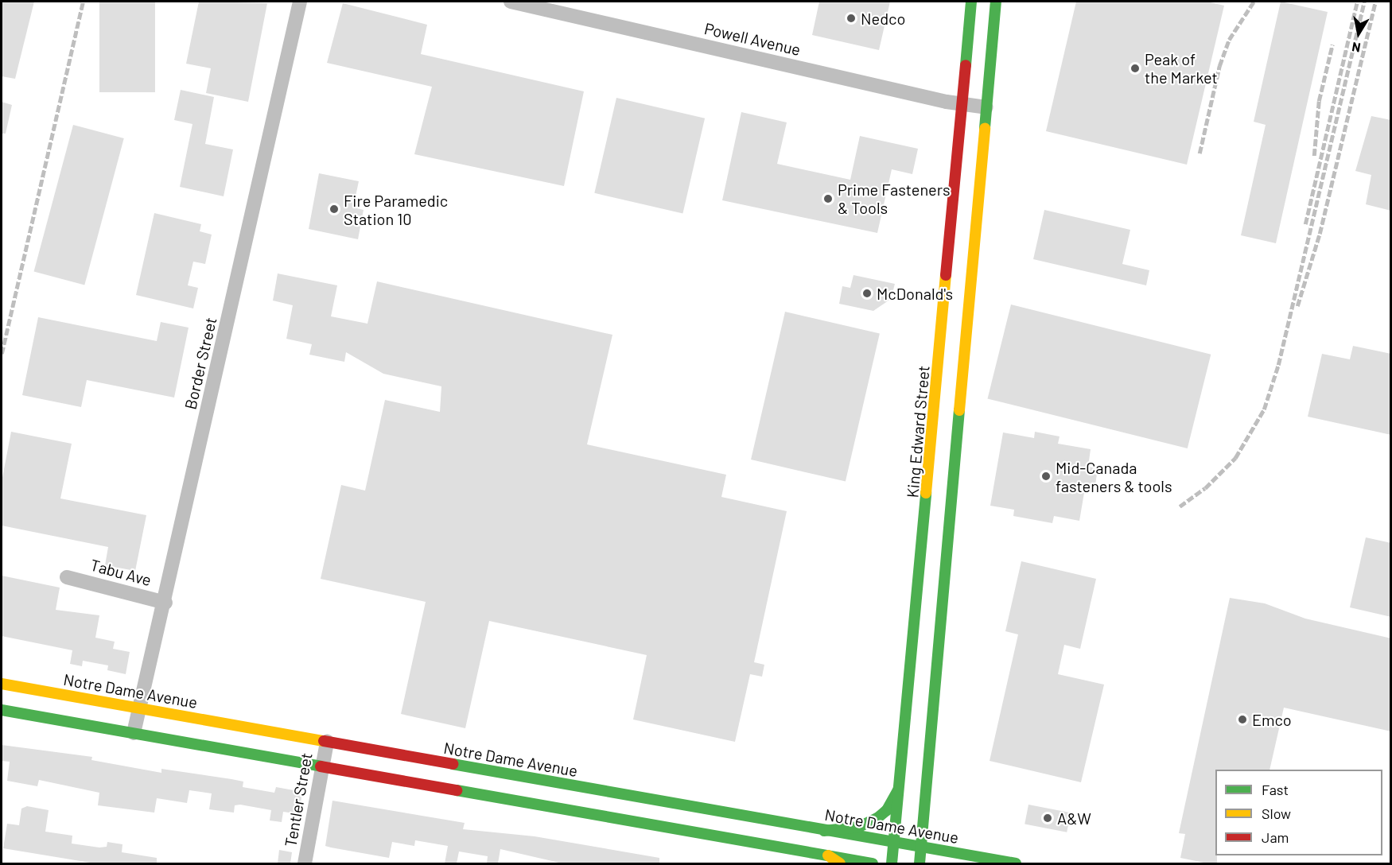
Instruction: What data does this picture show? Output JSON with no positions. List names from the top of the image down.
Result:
{
  "streets": {
    "main road": ["King Edward Street", "Notre Dame Avenue"],
    "street": [
      "Powell Avenue",
      "Border Street",
      "Tabu Ave",
      "Tentler Street"
    ]
  },
  "crossings": [
    ["Powell Avenue", "King Edward Street"],
    ["Border Street", "Tabu Ave"],
    ["Border Street", "Notre Dame Avenue"],
    ["King Edward Street", "Notre Dame Avenue"],
    ["Notre Dame Avenue", "Tentler Street"]
  ],
  "places": [
    "Nedco",
    "Peak of the Market",
    "Prime Fasteners & Tools",
    "Fire Paramedic Station 10",
    "McDonald's",
    "Mid-Canada fasteners & tools",
    "Emco",
    "A&W"
  ],
  "legend": ["Fast", "Slow", "Jam"],
  "north": "bottom"
}
